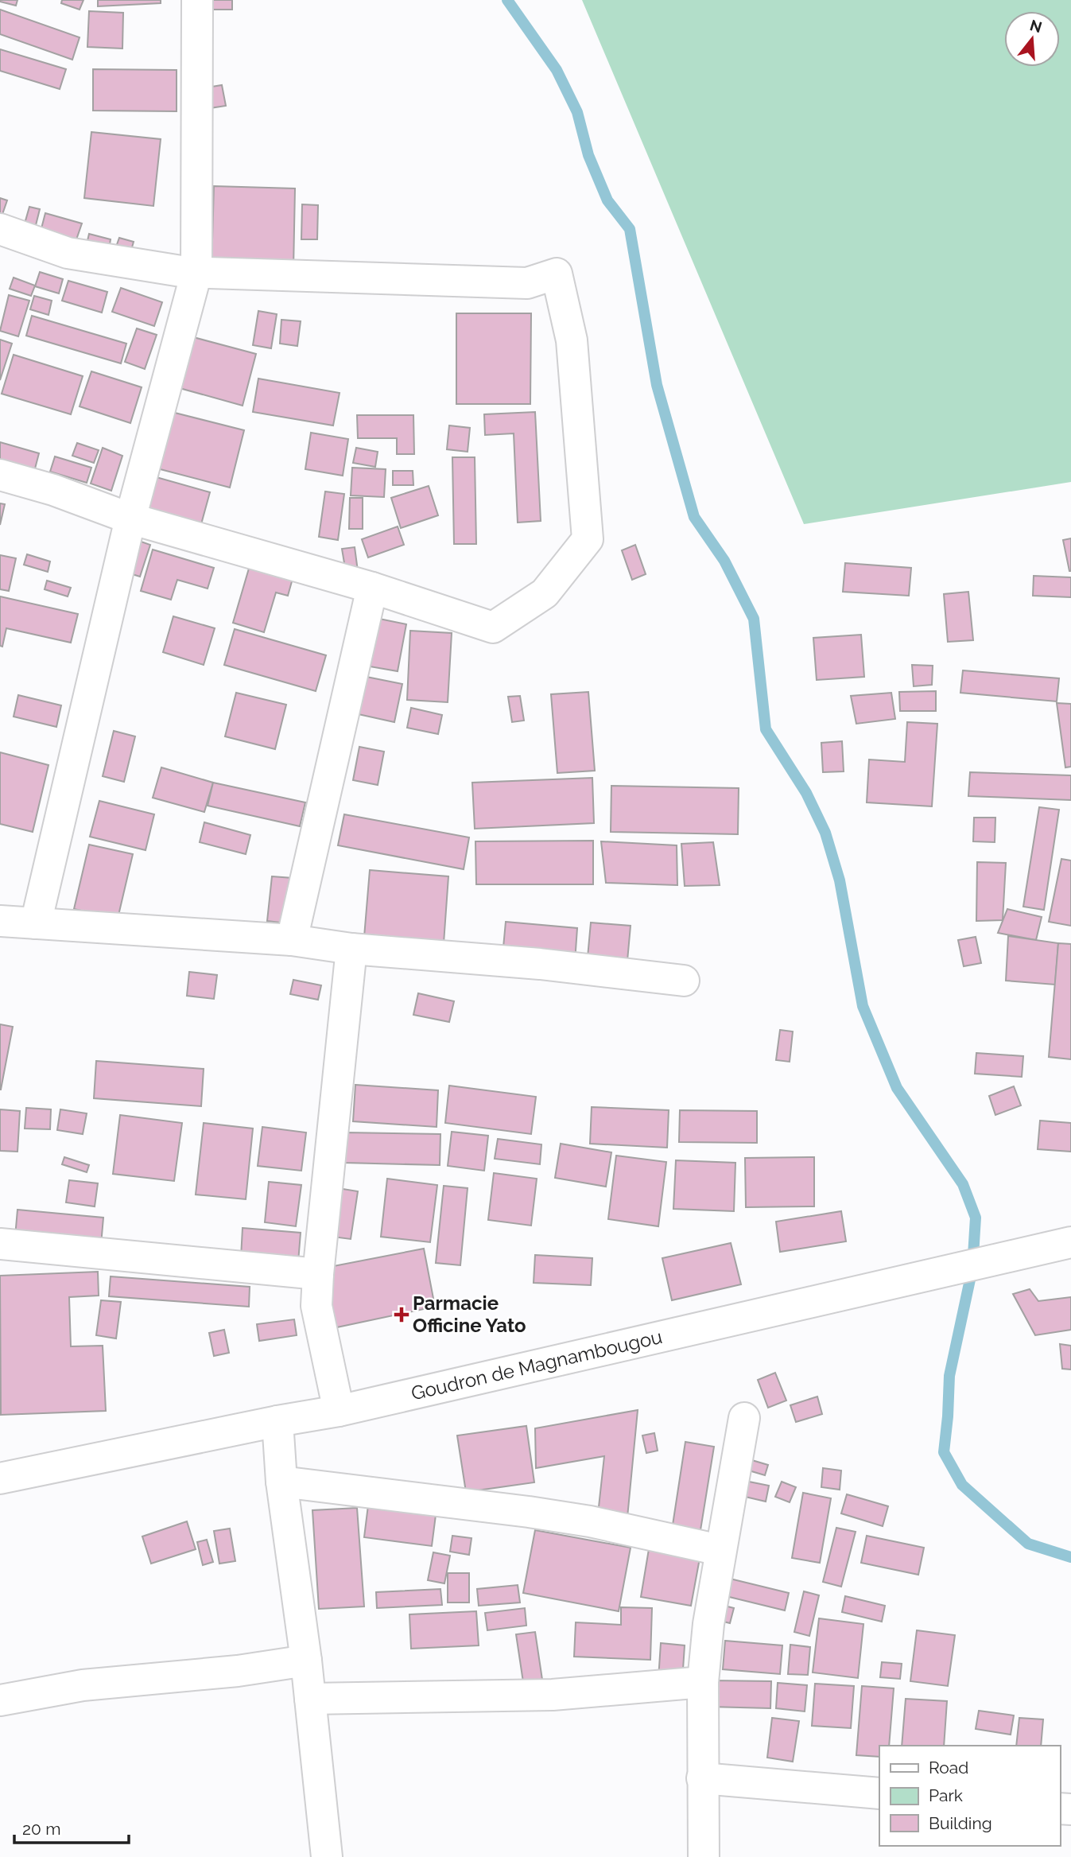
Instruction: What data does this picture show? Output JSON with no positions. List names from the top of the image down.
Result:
{
  "streets": {
    "street": ["Goudron de Magnambougou"]
  },
  "places": {
    "health": ["Parmacie Officine Yato"]
  },
  "legend": ["Road", "Park", "Building"],
  "scale_bar": "20 m",
  "north": "top"
}
